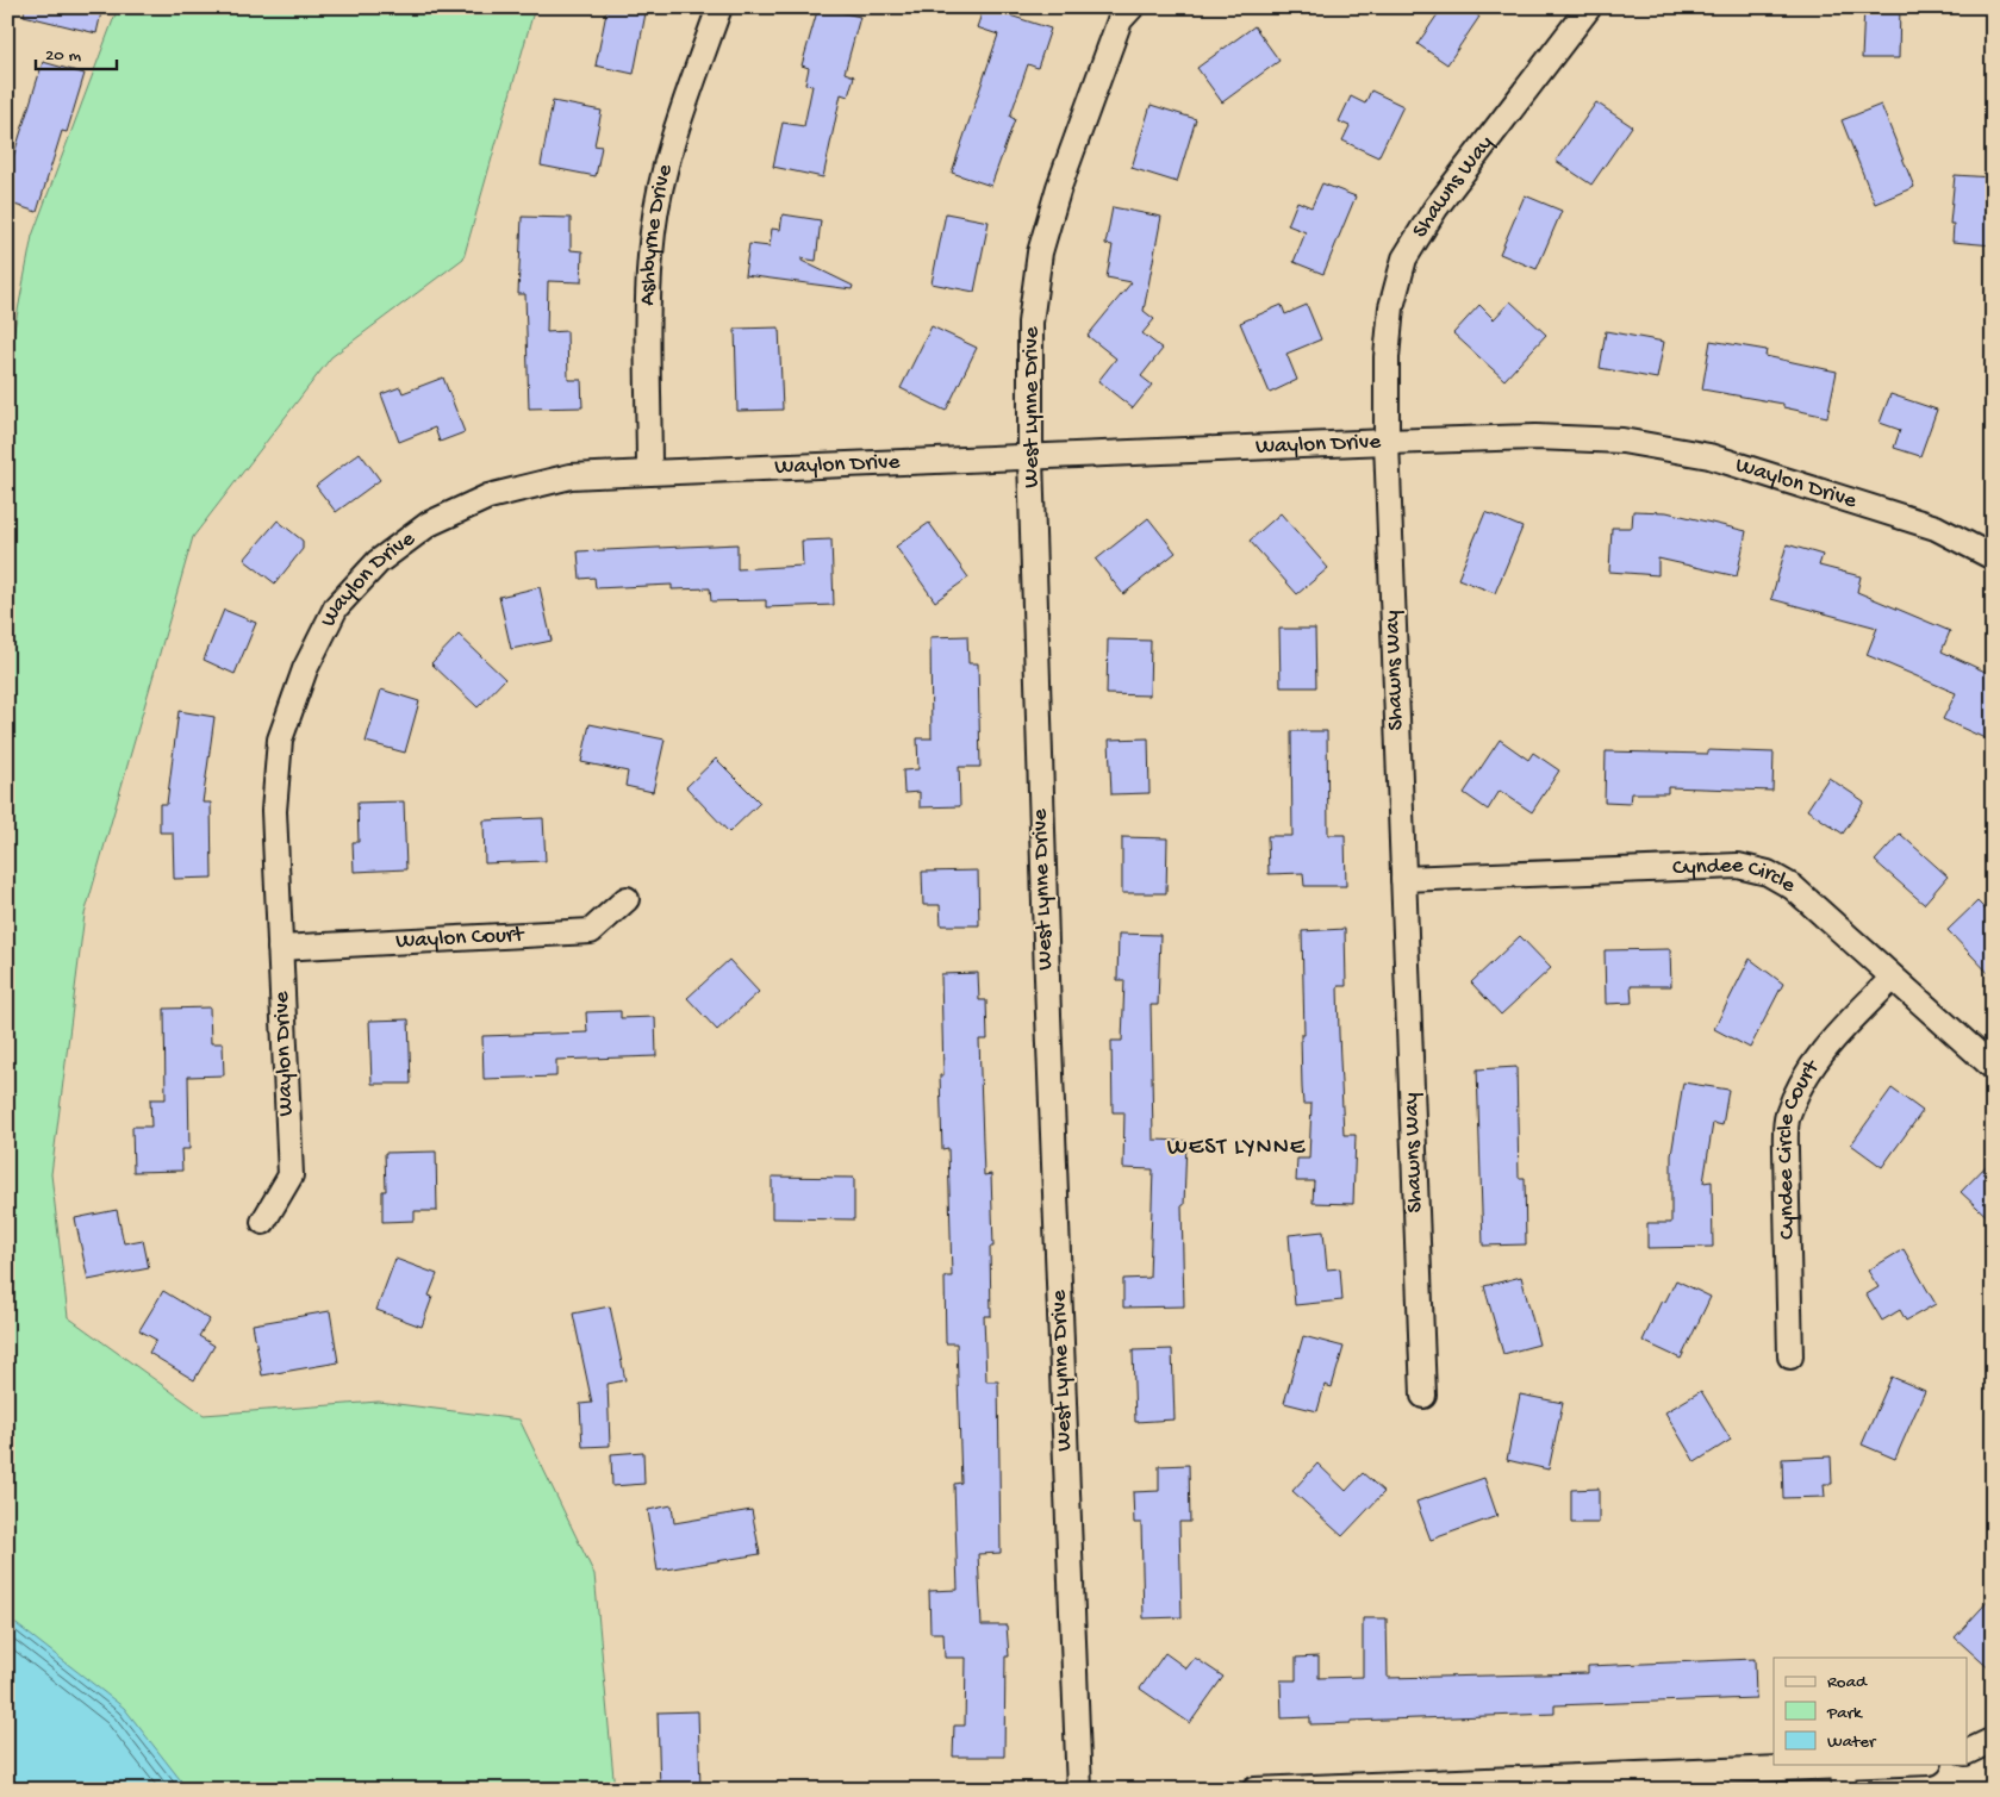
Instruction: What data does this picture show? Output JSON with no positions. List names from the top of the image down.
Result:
{
  "streets": {
    "street": [
      "Shawns Way",
      "Ashbyrne Drive",
      "West Lynne Drive",
      "Waylon Drive",
      "Cyndee Circle",
      "Waylon Court",
      "Cyndee Circle Court"
    ]
  },
  "crossings": [
    ["Shawns Way", "Waylon Drive"],
    ["Shawns Way", "Cyndee Circle"],
    ["Ashbyrne Drive", "Waylon Drive"],
    ["West Lynne Drive", "Waylon Drive"],
    ["Waylon Drive", "Waylon Court"],
    ["Cyndee Circle", "Cyndee Circle Court"]
  ],
  "districts": ["WEST LYNNE"],
  "legend": ["Road", "Park", "Water"],
  "scale_bar": "20 m"
}
